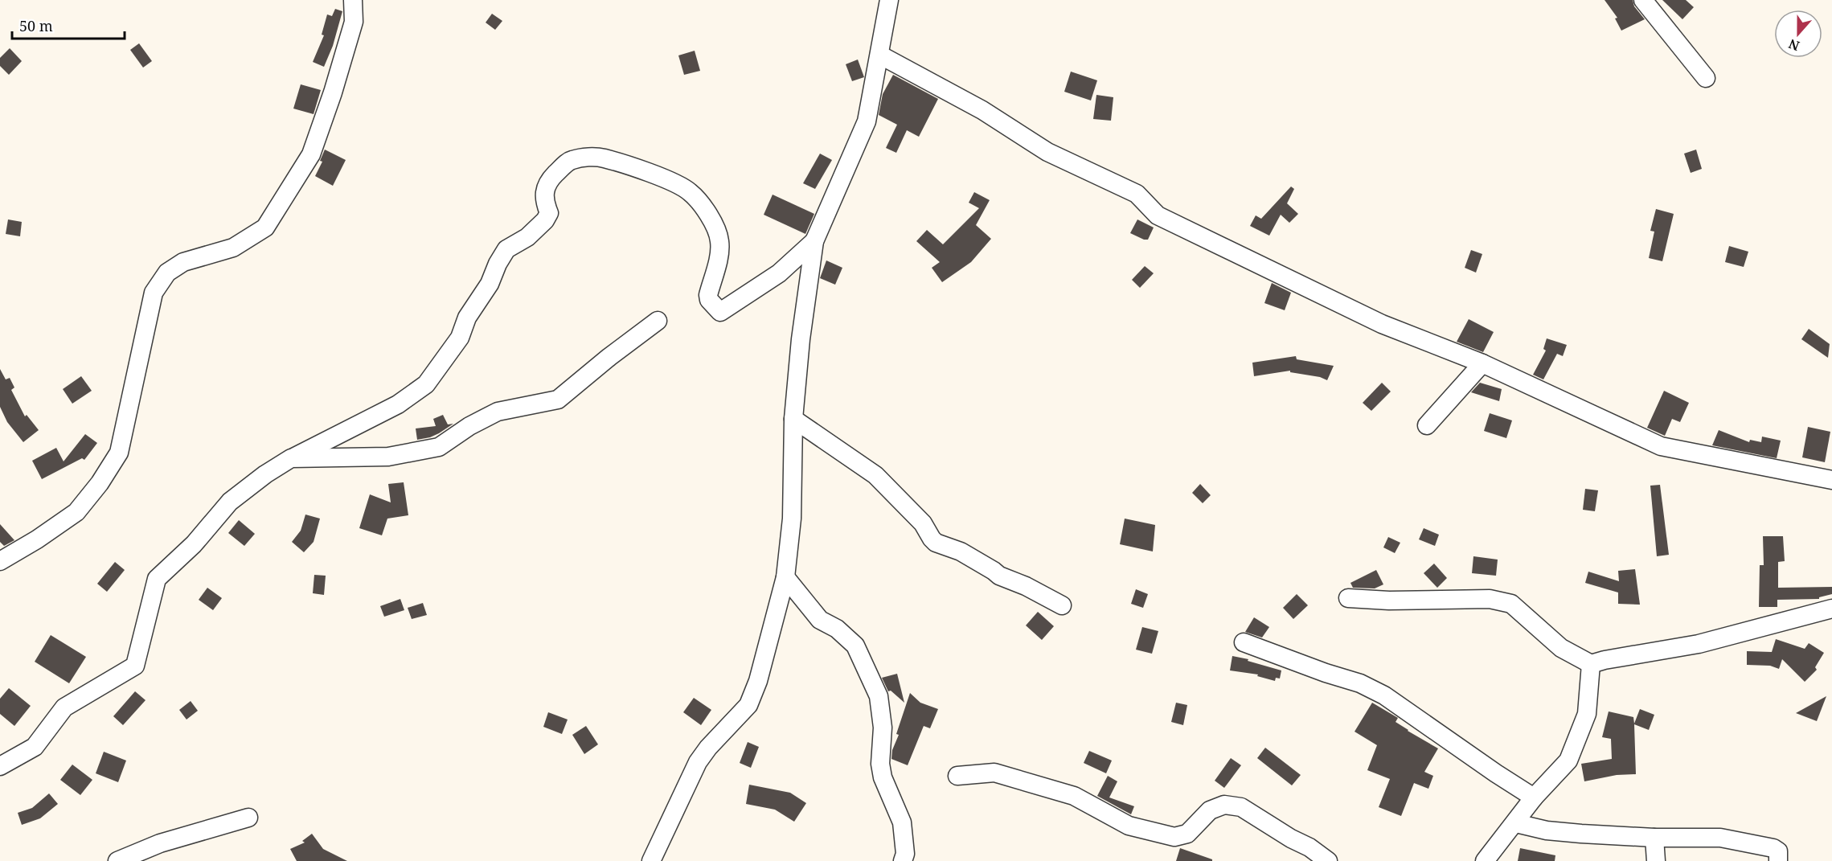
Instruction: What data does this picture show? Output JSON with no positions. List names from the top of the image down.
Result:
{
  "scale_bar": "50 m",
  "north": "bottom"
}
